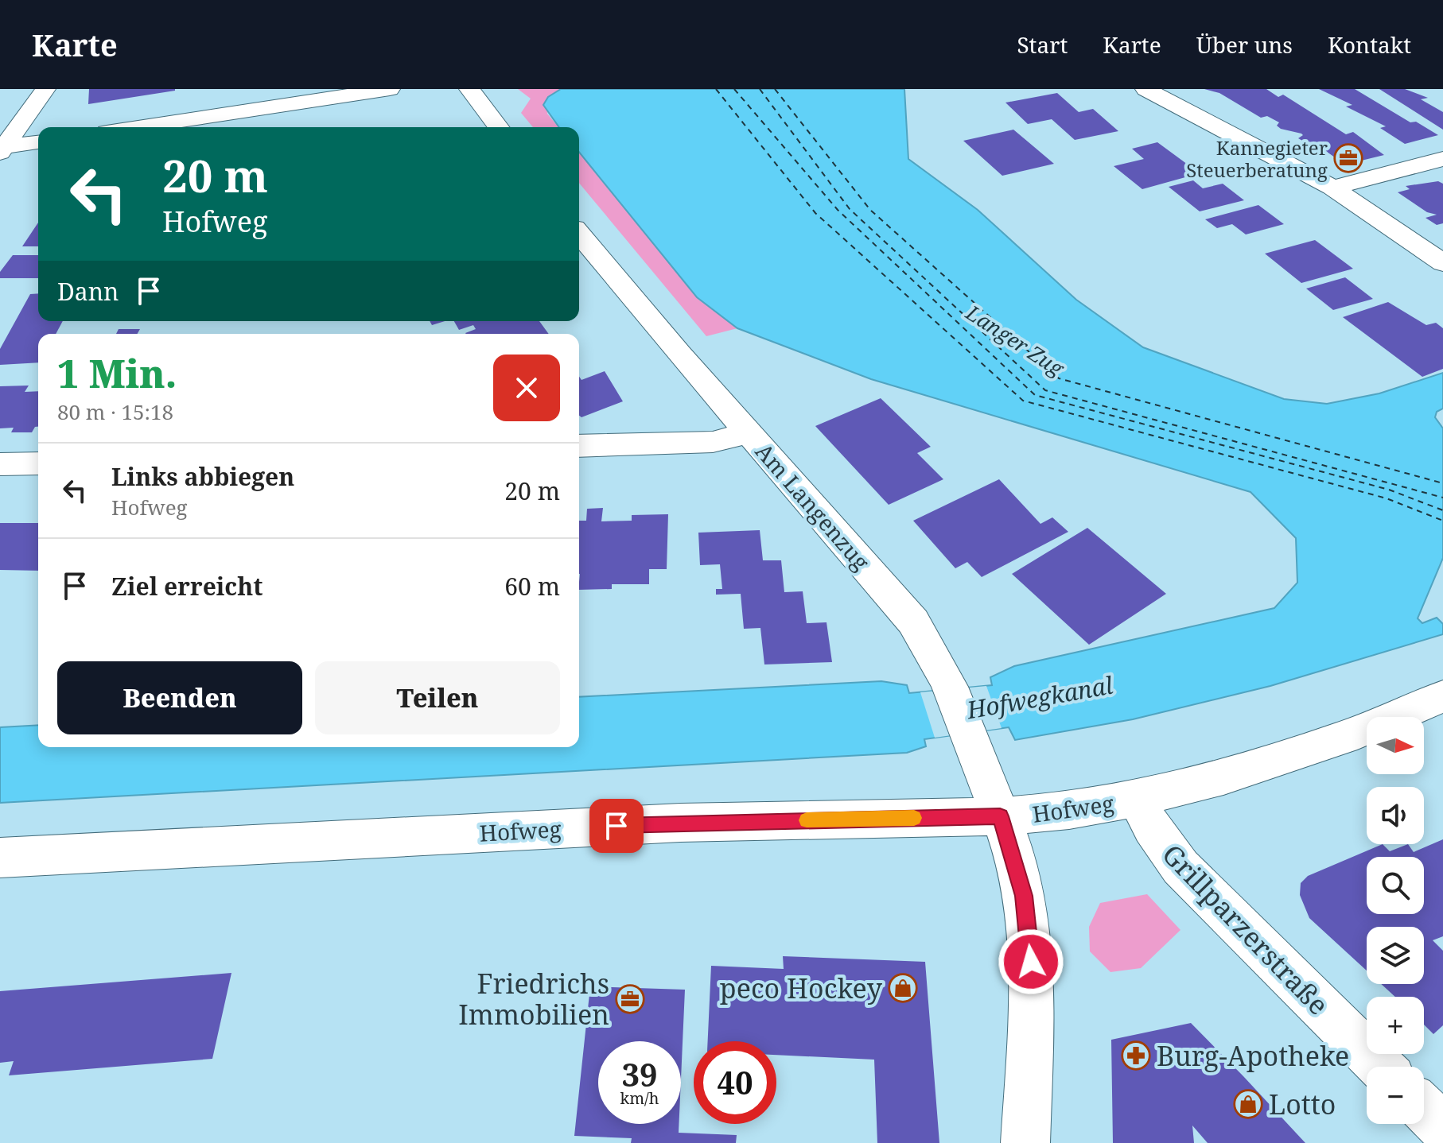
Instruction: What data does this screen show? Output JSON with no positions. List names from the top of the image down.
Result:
{
  "streets": {
    "street": ["Am Langenzug", "Hofweg", "Grillparzerstraße"]
  },
  "crossings": [
    ["Am Langenzug", "Hofweg"],
    ["Hofweg", "Grillparzerstraße"]
  ],
  "water": ["Langer Zug", "Hofwegkanal"],
  "places": {
    "office": ["Kannegieter Steuerberatung", "Friedrichs Immobilien"],
    "shop": ["peco Hockey", "Lotto"],
    "pharmacy": ["Burg-Apotheke"]
  },
  "north": "right",
  "page": {
    "header": "Karte",
    "nav": [
      "Start",
      "Karte",
      "Über uns",
      "Kontakt"
    ],
    "turn": ["20 m", "Hofweg"],
    "then": "Dann",
    "heading": ["1 Min.", "80 m · 15:18"],
    "list": [
      {
        "name": "Links abbiegen",
        "note": "Hofweg",
        "value": "20 m"
      },
      {
        "name": "Ziel erreicht",
        "value": "60 m"
      }
    ],
    "buttons": ["Beenden", "Teilen"],
    "map_buttons": ["+", "−"],
    "speed": "39 km/h",
    "limit": "40"
  }
}
